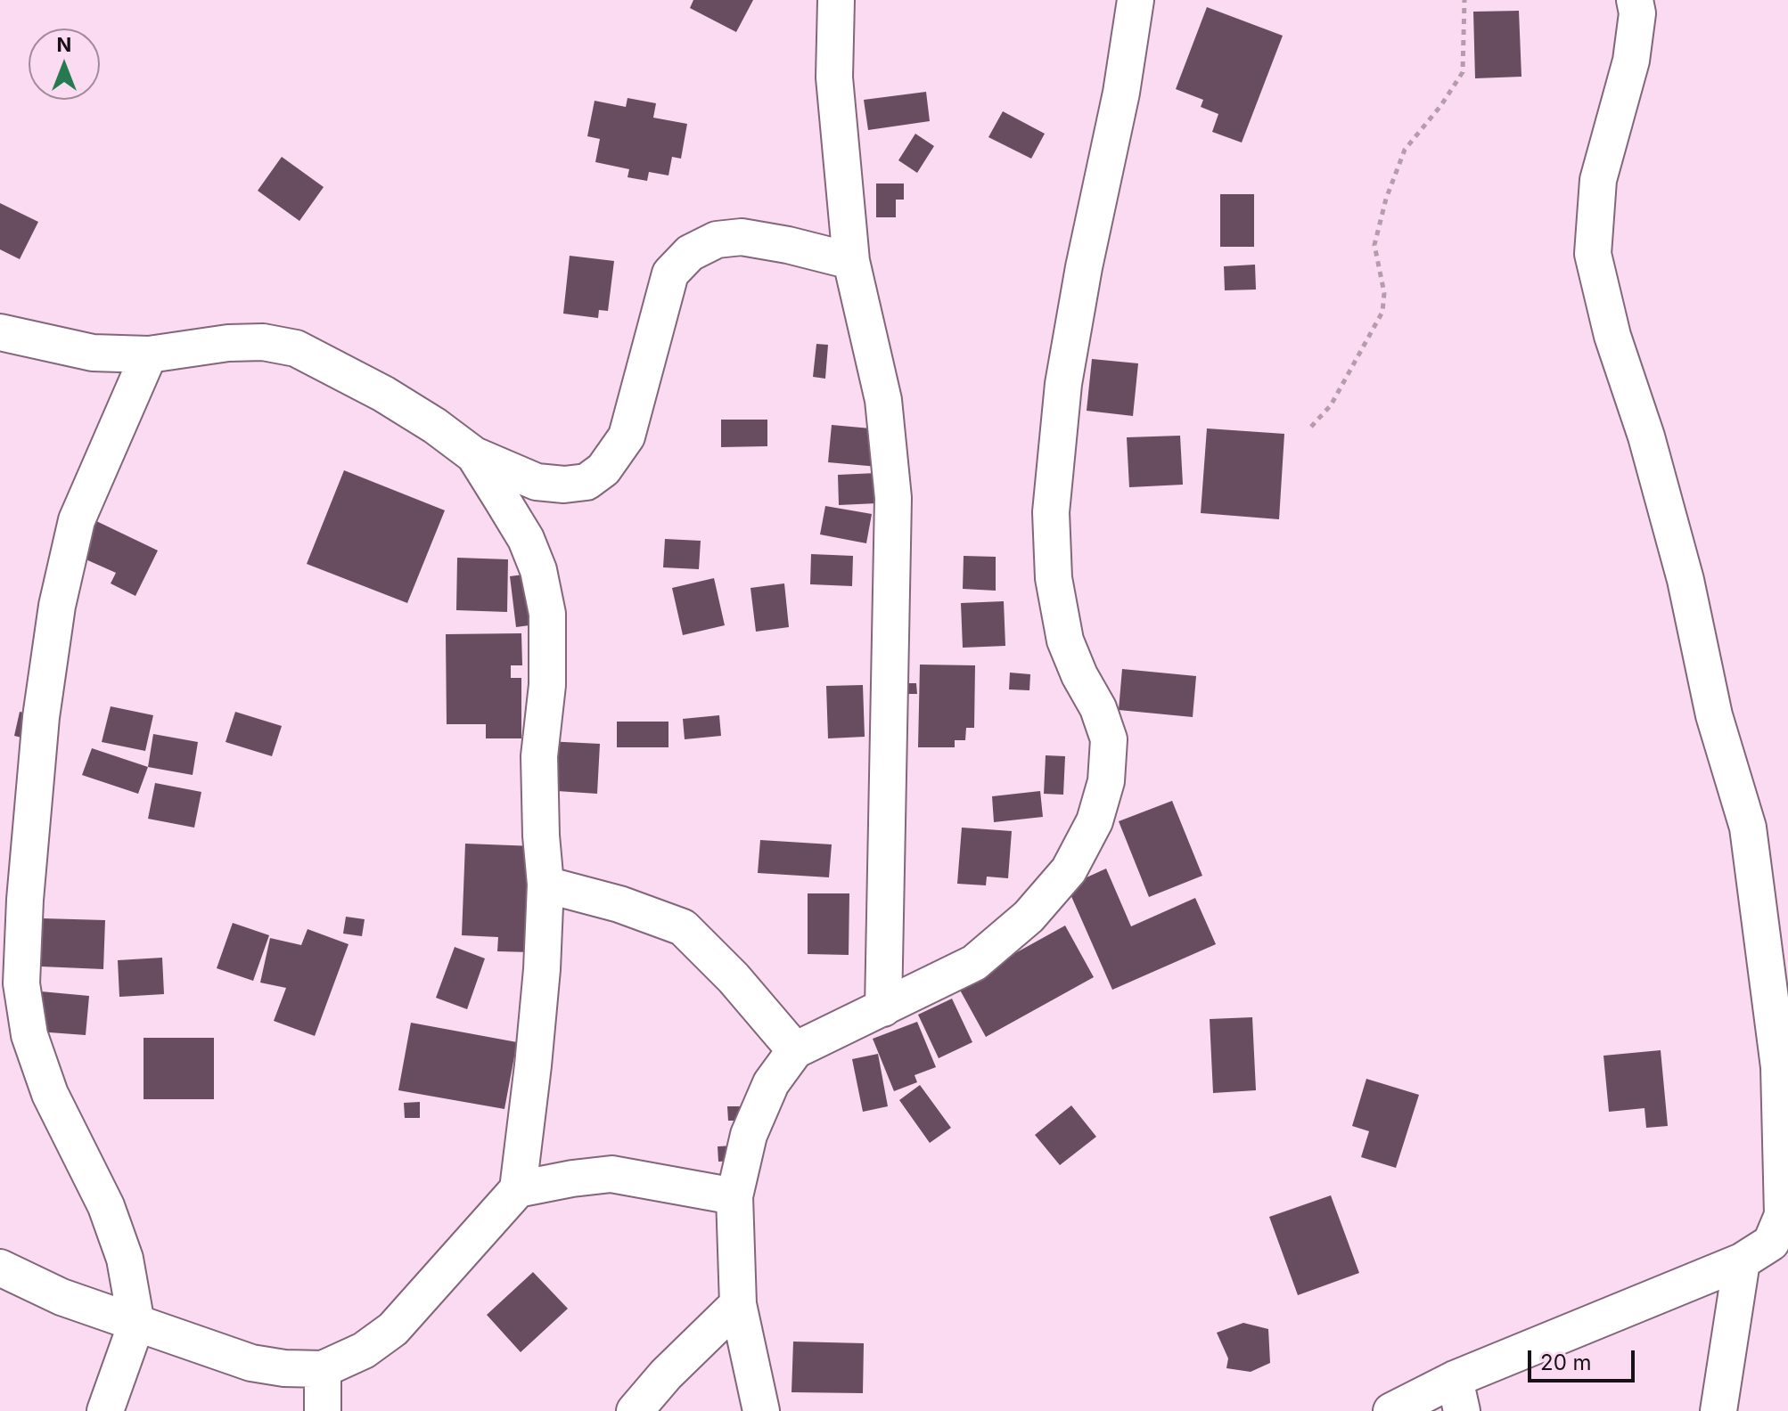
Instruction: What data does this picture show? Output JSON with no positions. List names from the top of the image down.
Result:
{
  "scale_bar": "20 m",
  "north": "top"
}
